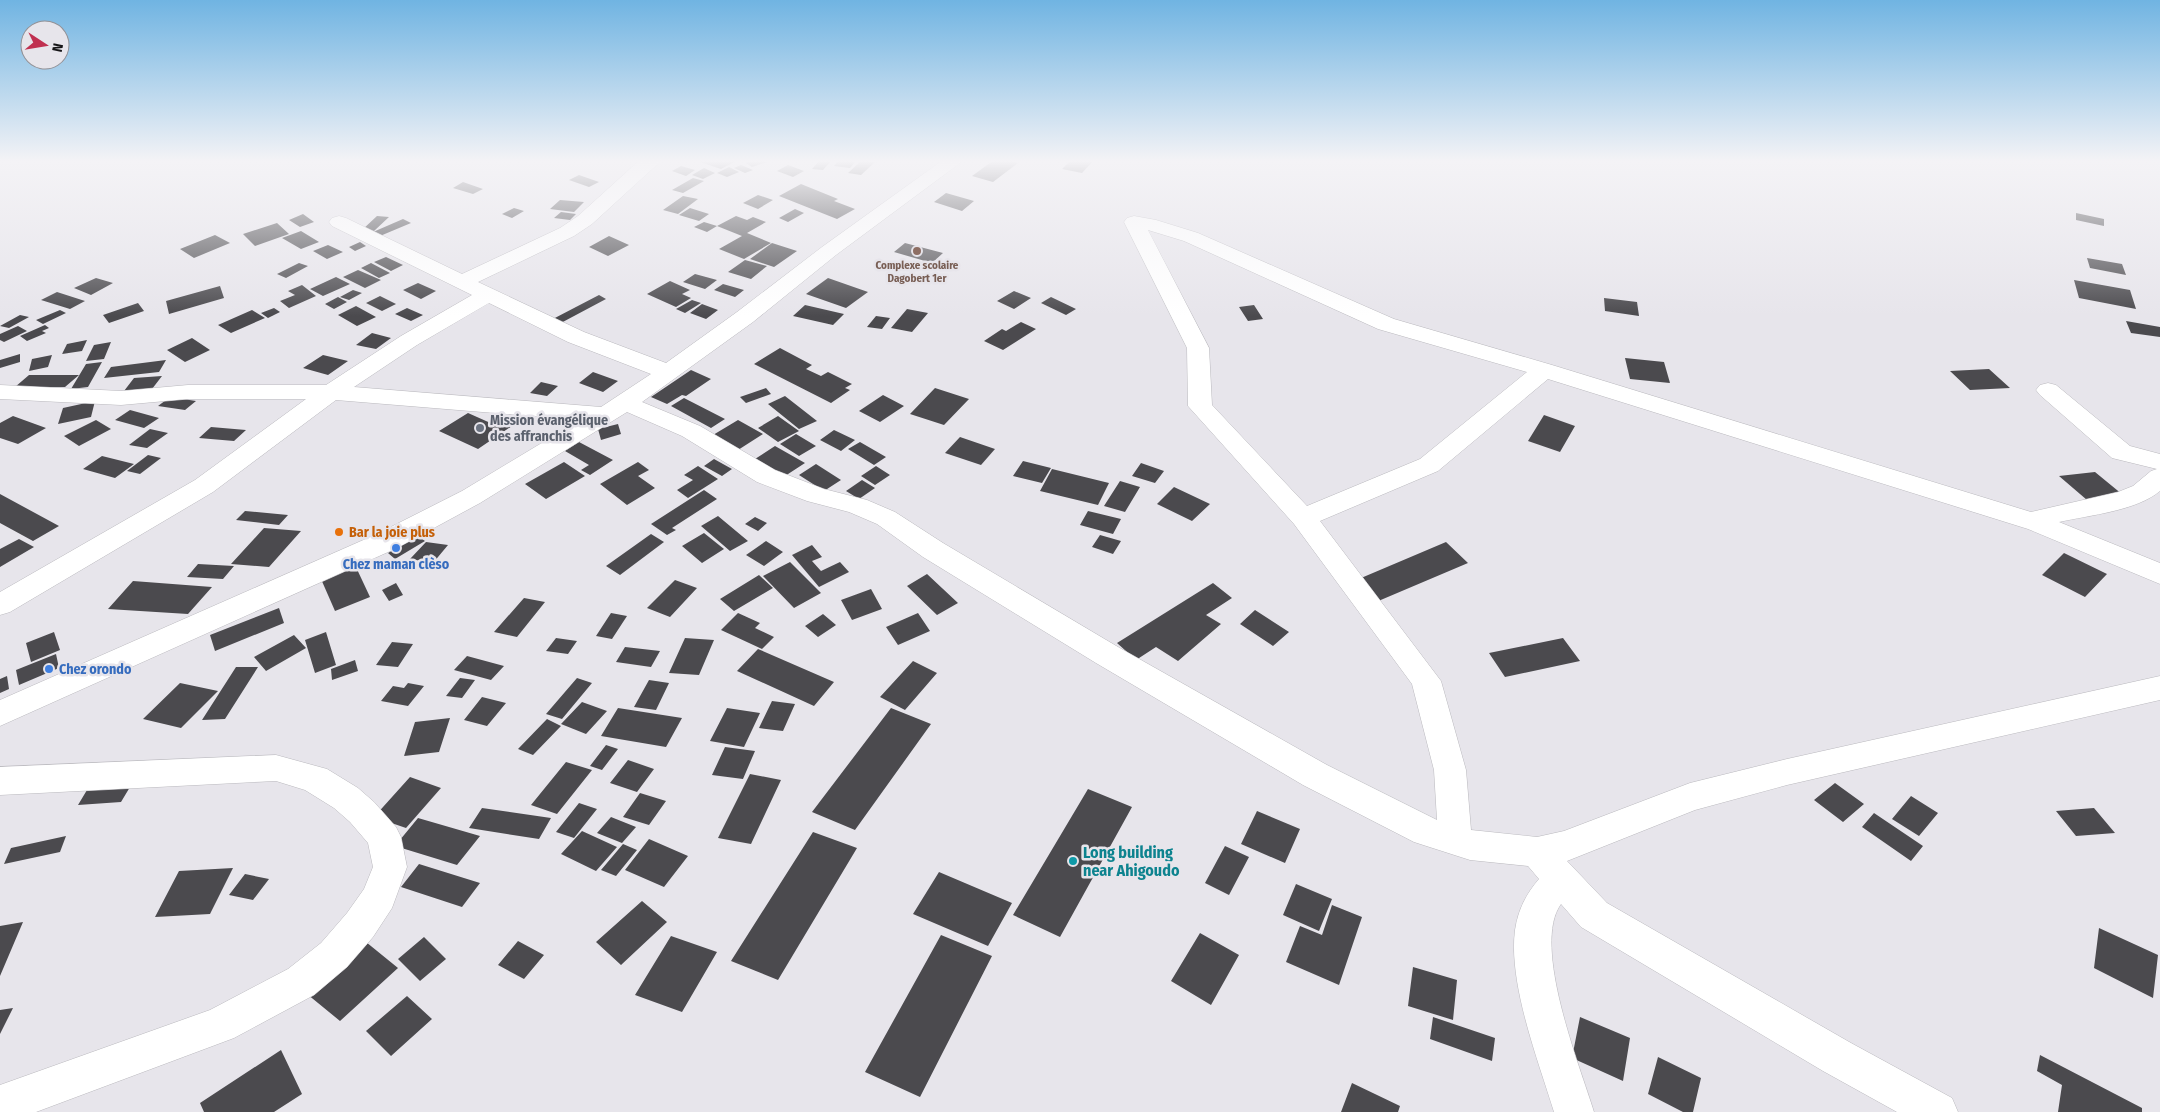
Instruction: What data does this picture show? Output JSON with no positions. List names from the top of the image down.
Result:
{
  "places": [
    "Complexe scolaire Dagobert 1er",
    "Mission évangélique des affranchis",
    "Bar la joie plus",
    "Chez maman clèso",
    "Chez orondo",
    "Long building near Ahigoudo"
  ],
  "north": "right"
}
